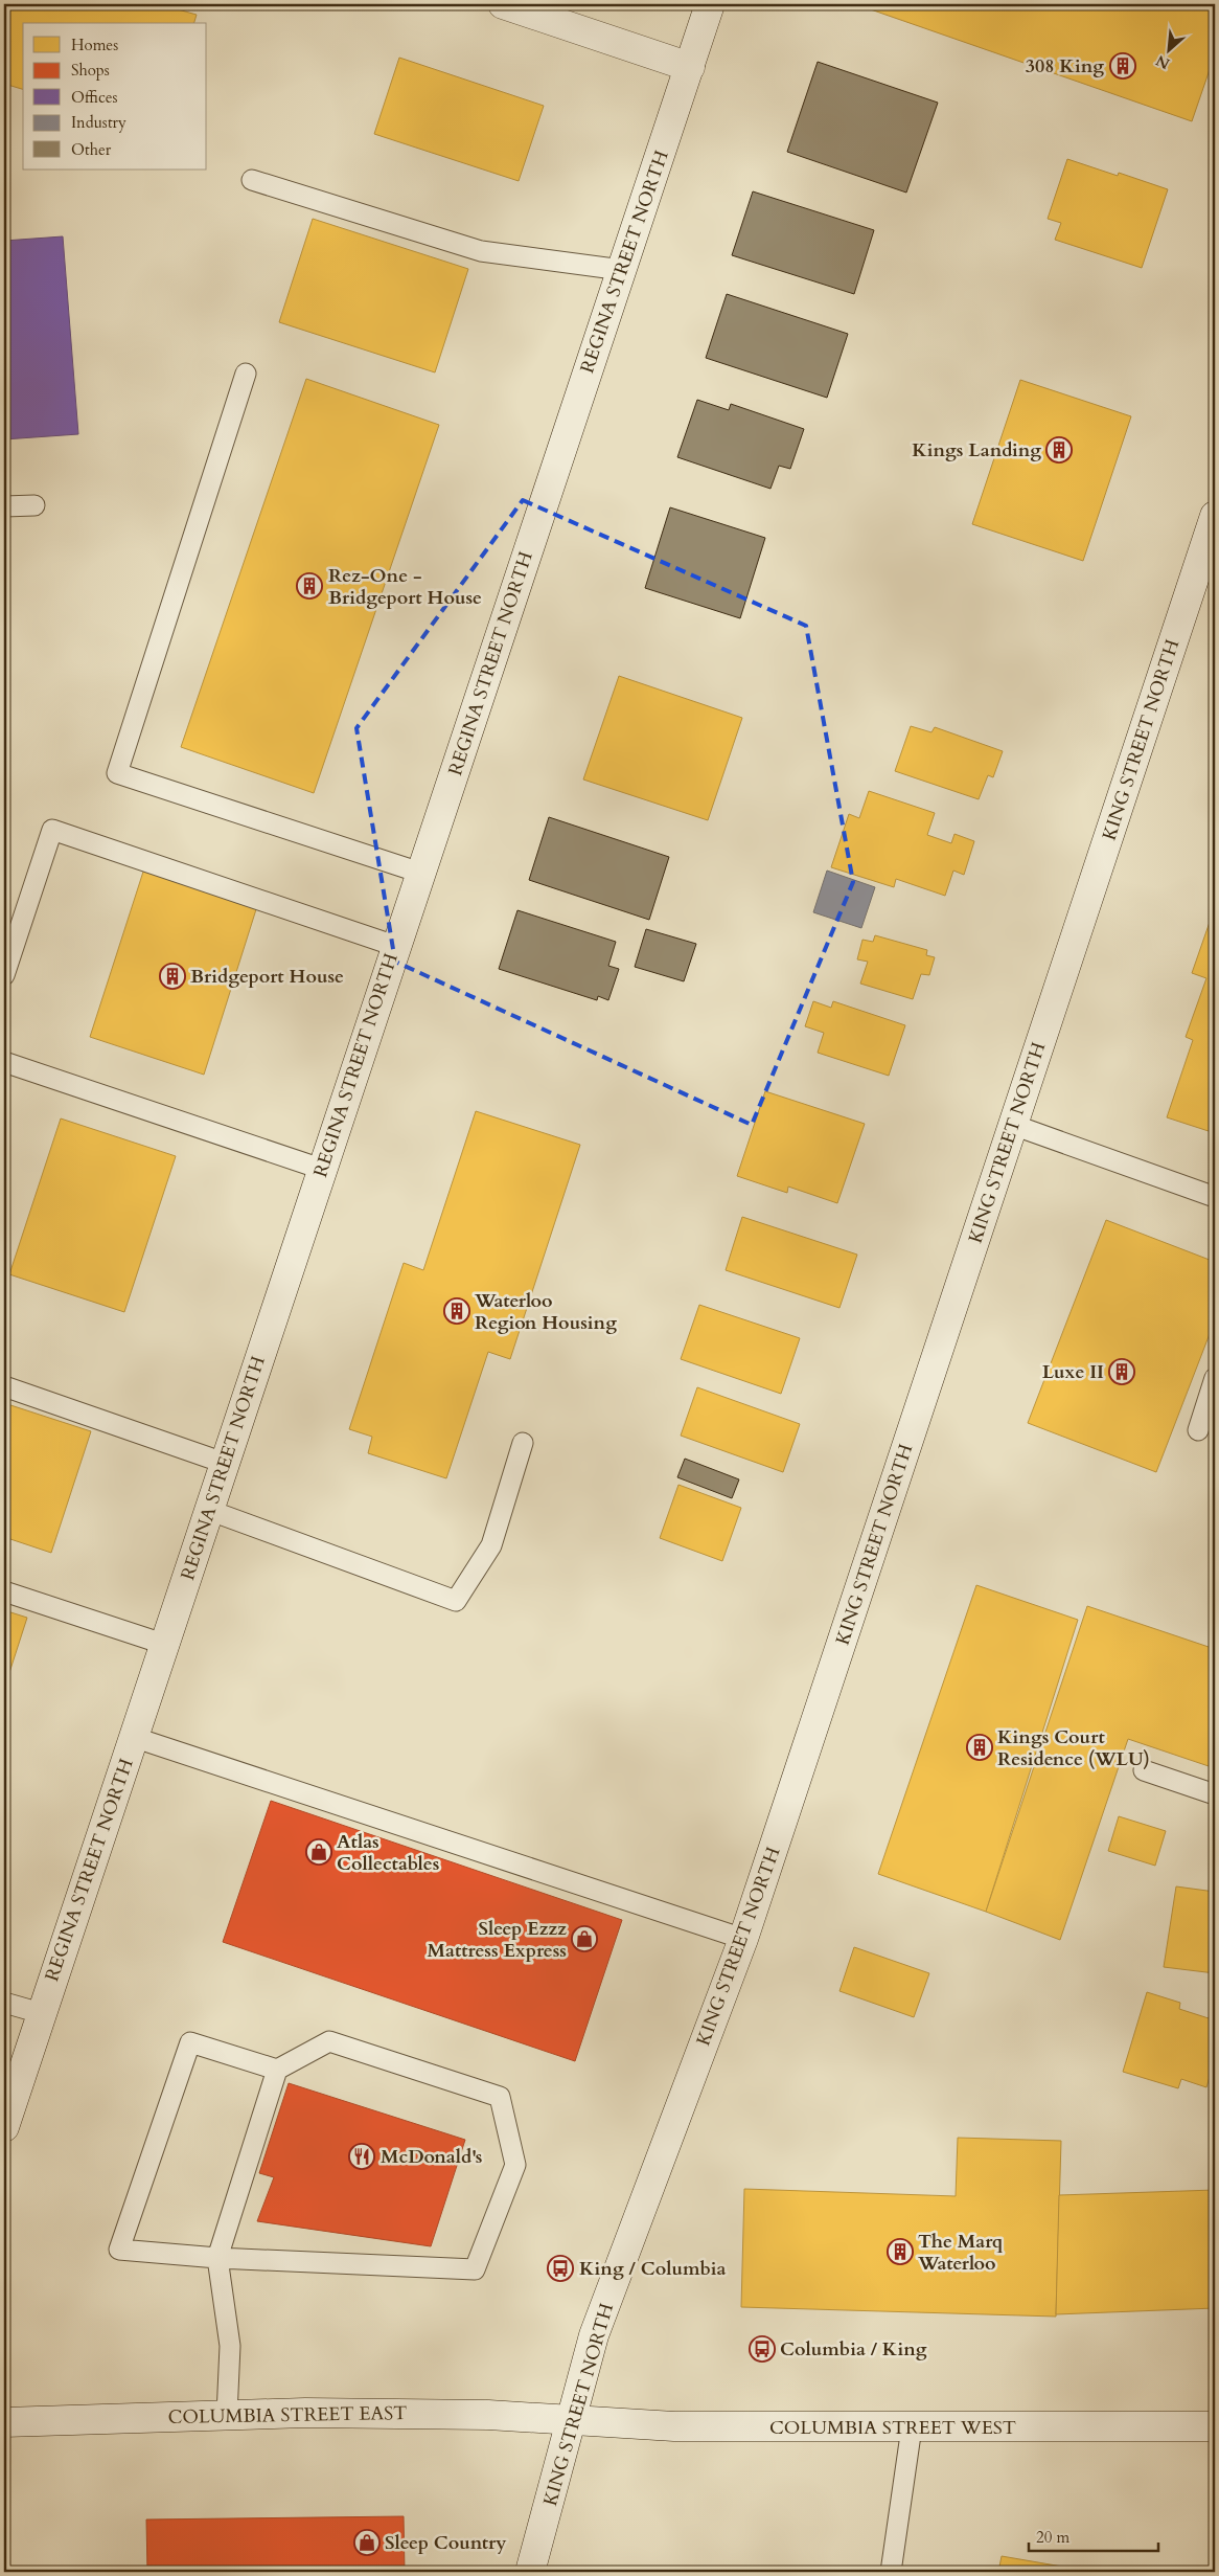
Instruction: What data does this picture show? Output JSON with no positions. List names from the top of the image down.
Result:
{
  "streets": {
    "main road": [
      "REGINA STREET NORTH",
      "KING STREET NORTH",
      "COLUMBIA STREET EAST",
      "COLUMBIA STREET WEST"
    ]
  },
  "crossings": [
    ["KING STREET NORTH", "COLUMBIA STREET EAST"],
    ["KING STREET NORTH", "COLUMBIA STREET WEST"],
    ["COLUMBIA STREET EAST", "COLUMBIA STREET WEST"]
  ],
  "places": {
    "building": [
      "308 King",
      "Kings Landing",
      "Rez-One - Bridgeport House",
      "Bridgeport House",
      "Waterloo Region Housing",
      "Luxe II",
      "Kings Court Residence (WLU)",
      "The Marq Waterloo"
    ],
    "shop": ["Atlas Collectables", "Sleep Ezzz Mattress Express", "Sleep Country"],
    "restaurant": ["McDonald's"],
    "bus stop": ["King / Columbia", "Columbia / King"]
  },
  "legend": [
    "Homes",
    "Shops",
    "Offices",
    "Industry",
    "Other"
  ],
  "scale_bar": "20 m",
  "north": "bottom left"
}
